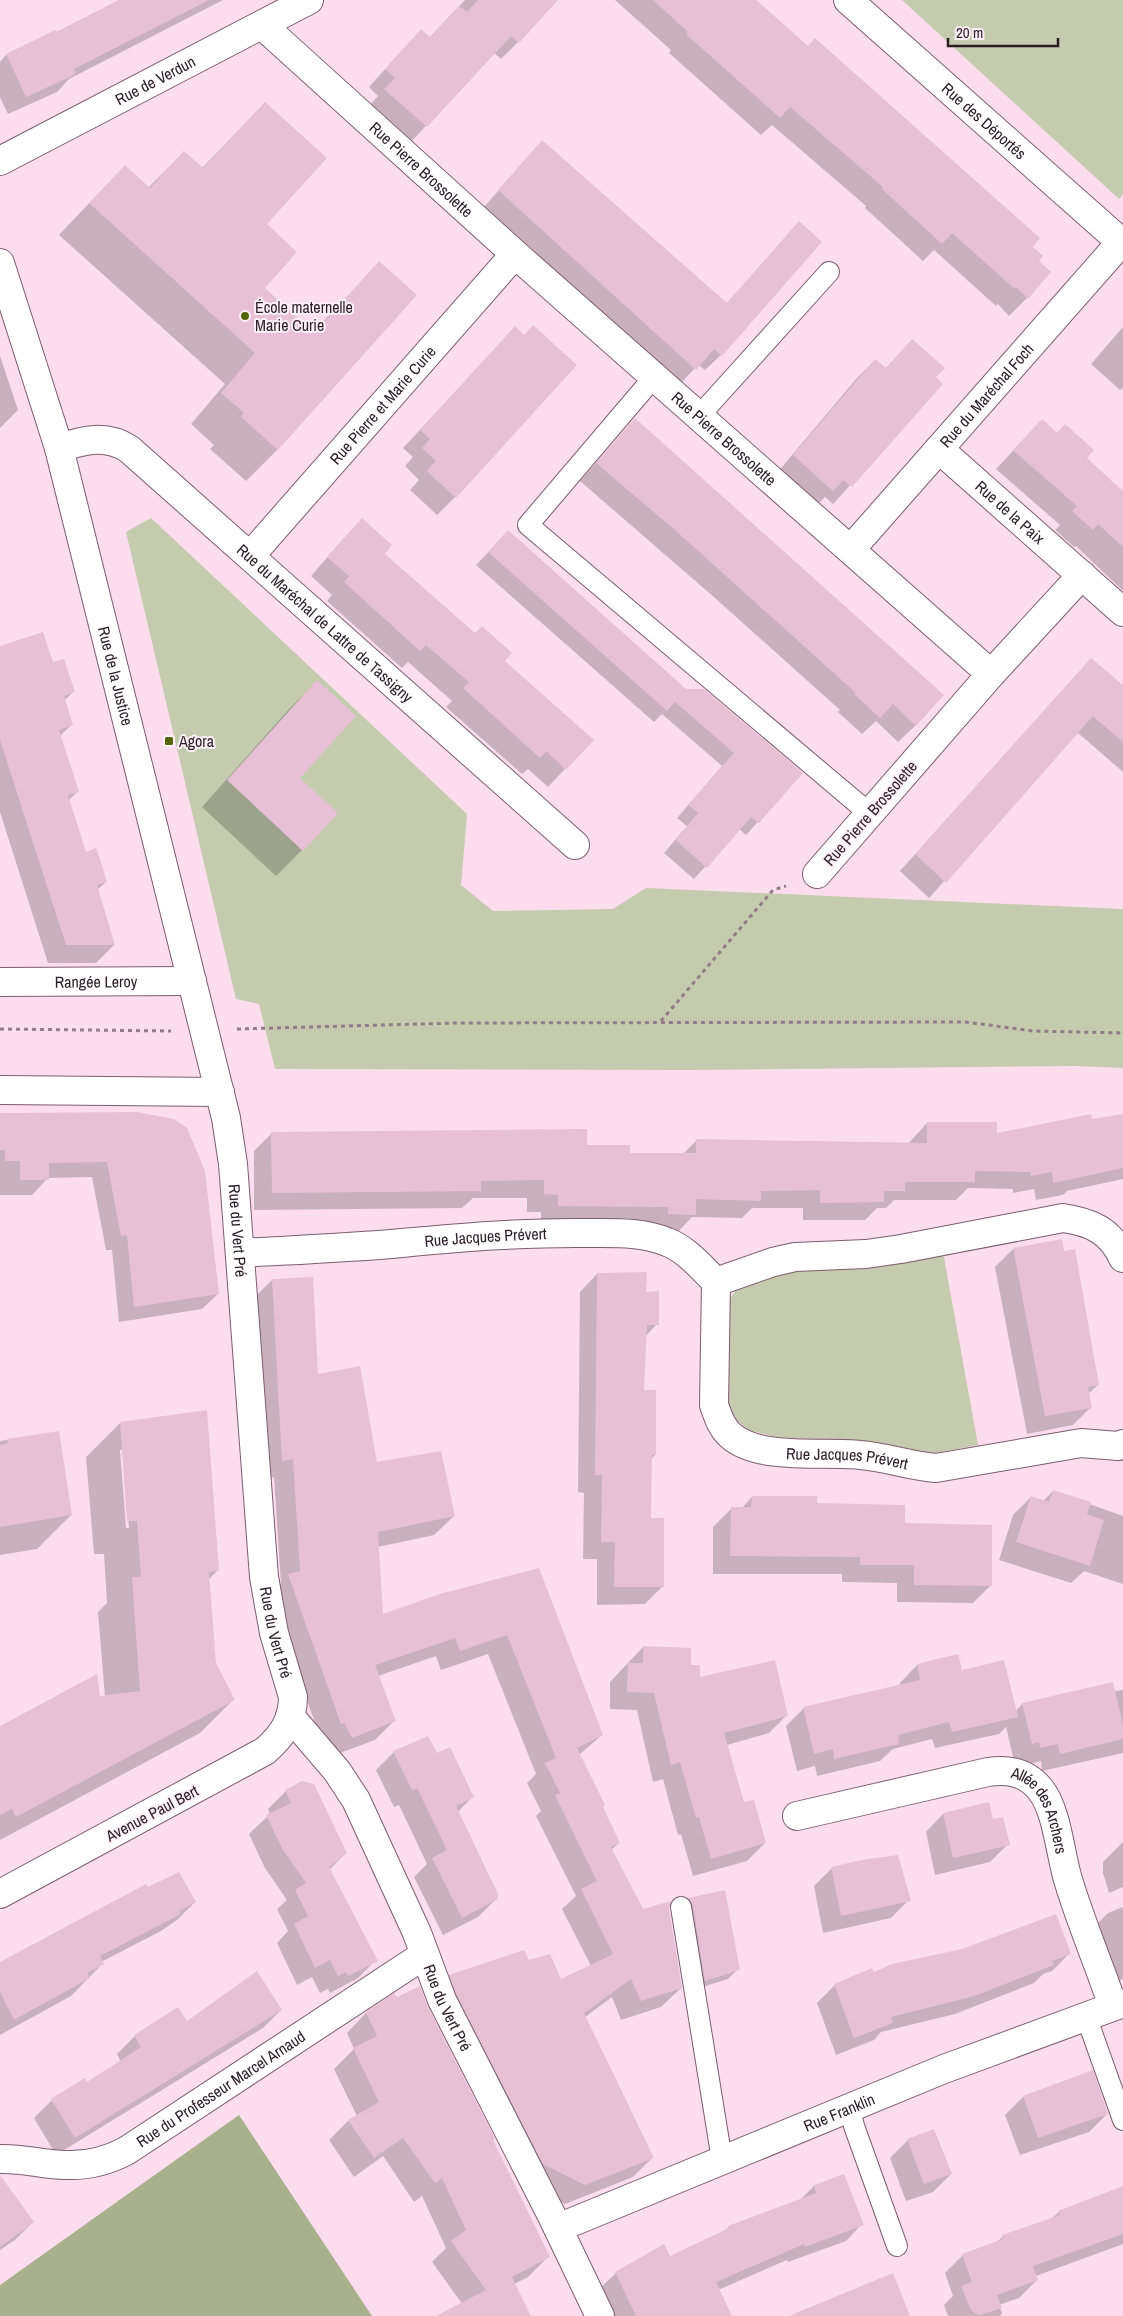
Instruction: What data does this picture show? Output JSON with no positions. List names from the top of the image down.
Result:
{
  "streets": {
    "street": [
      "Rue de Verdun",
      "Rue des Déportés",
      "Rue Pierre Brossolette",
      "Rue du Maréchal Foch",
      "Rue Pierre et Marie Curie",
      "Rue de la Paix",
      "Rue du Maréchal de Lattre de Tassigny",
      "Rue de la Justice",
      "Rangée Leroy",
      "Rue du Vert Pré",
      "Rue Jacques Prévert",
      "Avenue Paul Bert",
      "Allée des Archers",
      "Rue du Professeur Marcel Arnaud",
      "Rue Franklin"
    ]
  },
  "crossings": [
    ["Rue de Verdun", "Rue Pierre Brossolette"],
    ["Rue des Déportés", "Rue du Maréchal Foch"],
    ["Rue Pierre Brossolette", "Rue du Maréchal Foch"],
    ["Rue Pierre Brossolette", "Rue Pierre et Marie Curie"],
    ["Rue du Maréchal Foch", "Rue de la Paix"],
    ["Rue Pierre et Marie Curie", "Rue du Maréchal de Lattre de Tassigny"],
    ["Rue du Maréchal de Lattre de Tassigny", "Rue de la Justice"],
    ["Rue de la Justice", "Rangée Leroy"],
    ["Rue de la Justice", "Rue du Vert Pré"],
    ["Rue du Vert Pré", "Rue Jacques Prévert"],
    ["Rue du Vert Pré", "Avenue Paul Bert"],
    ["Rue du Vert Pré", "Rue du Professeur Marcel Arnaud"],
    ["Rue du Vert Pré", "Rue Franklin"],
    ["Allée des Archers", "Rue Franklin"]
  ],
  "places": {
    "other": ["École maternelle Marie Curie"],
    "transit": ["Agora"]
  },
  "scale_bar": "20 m"
}
